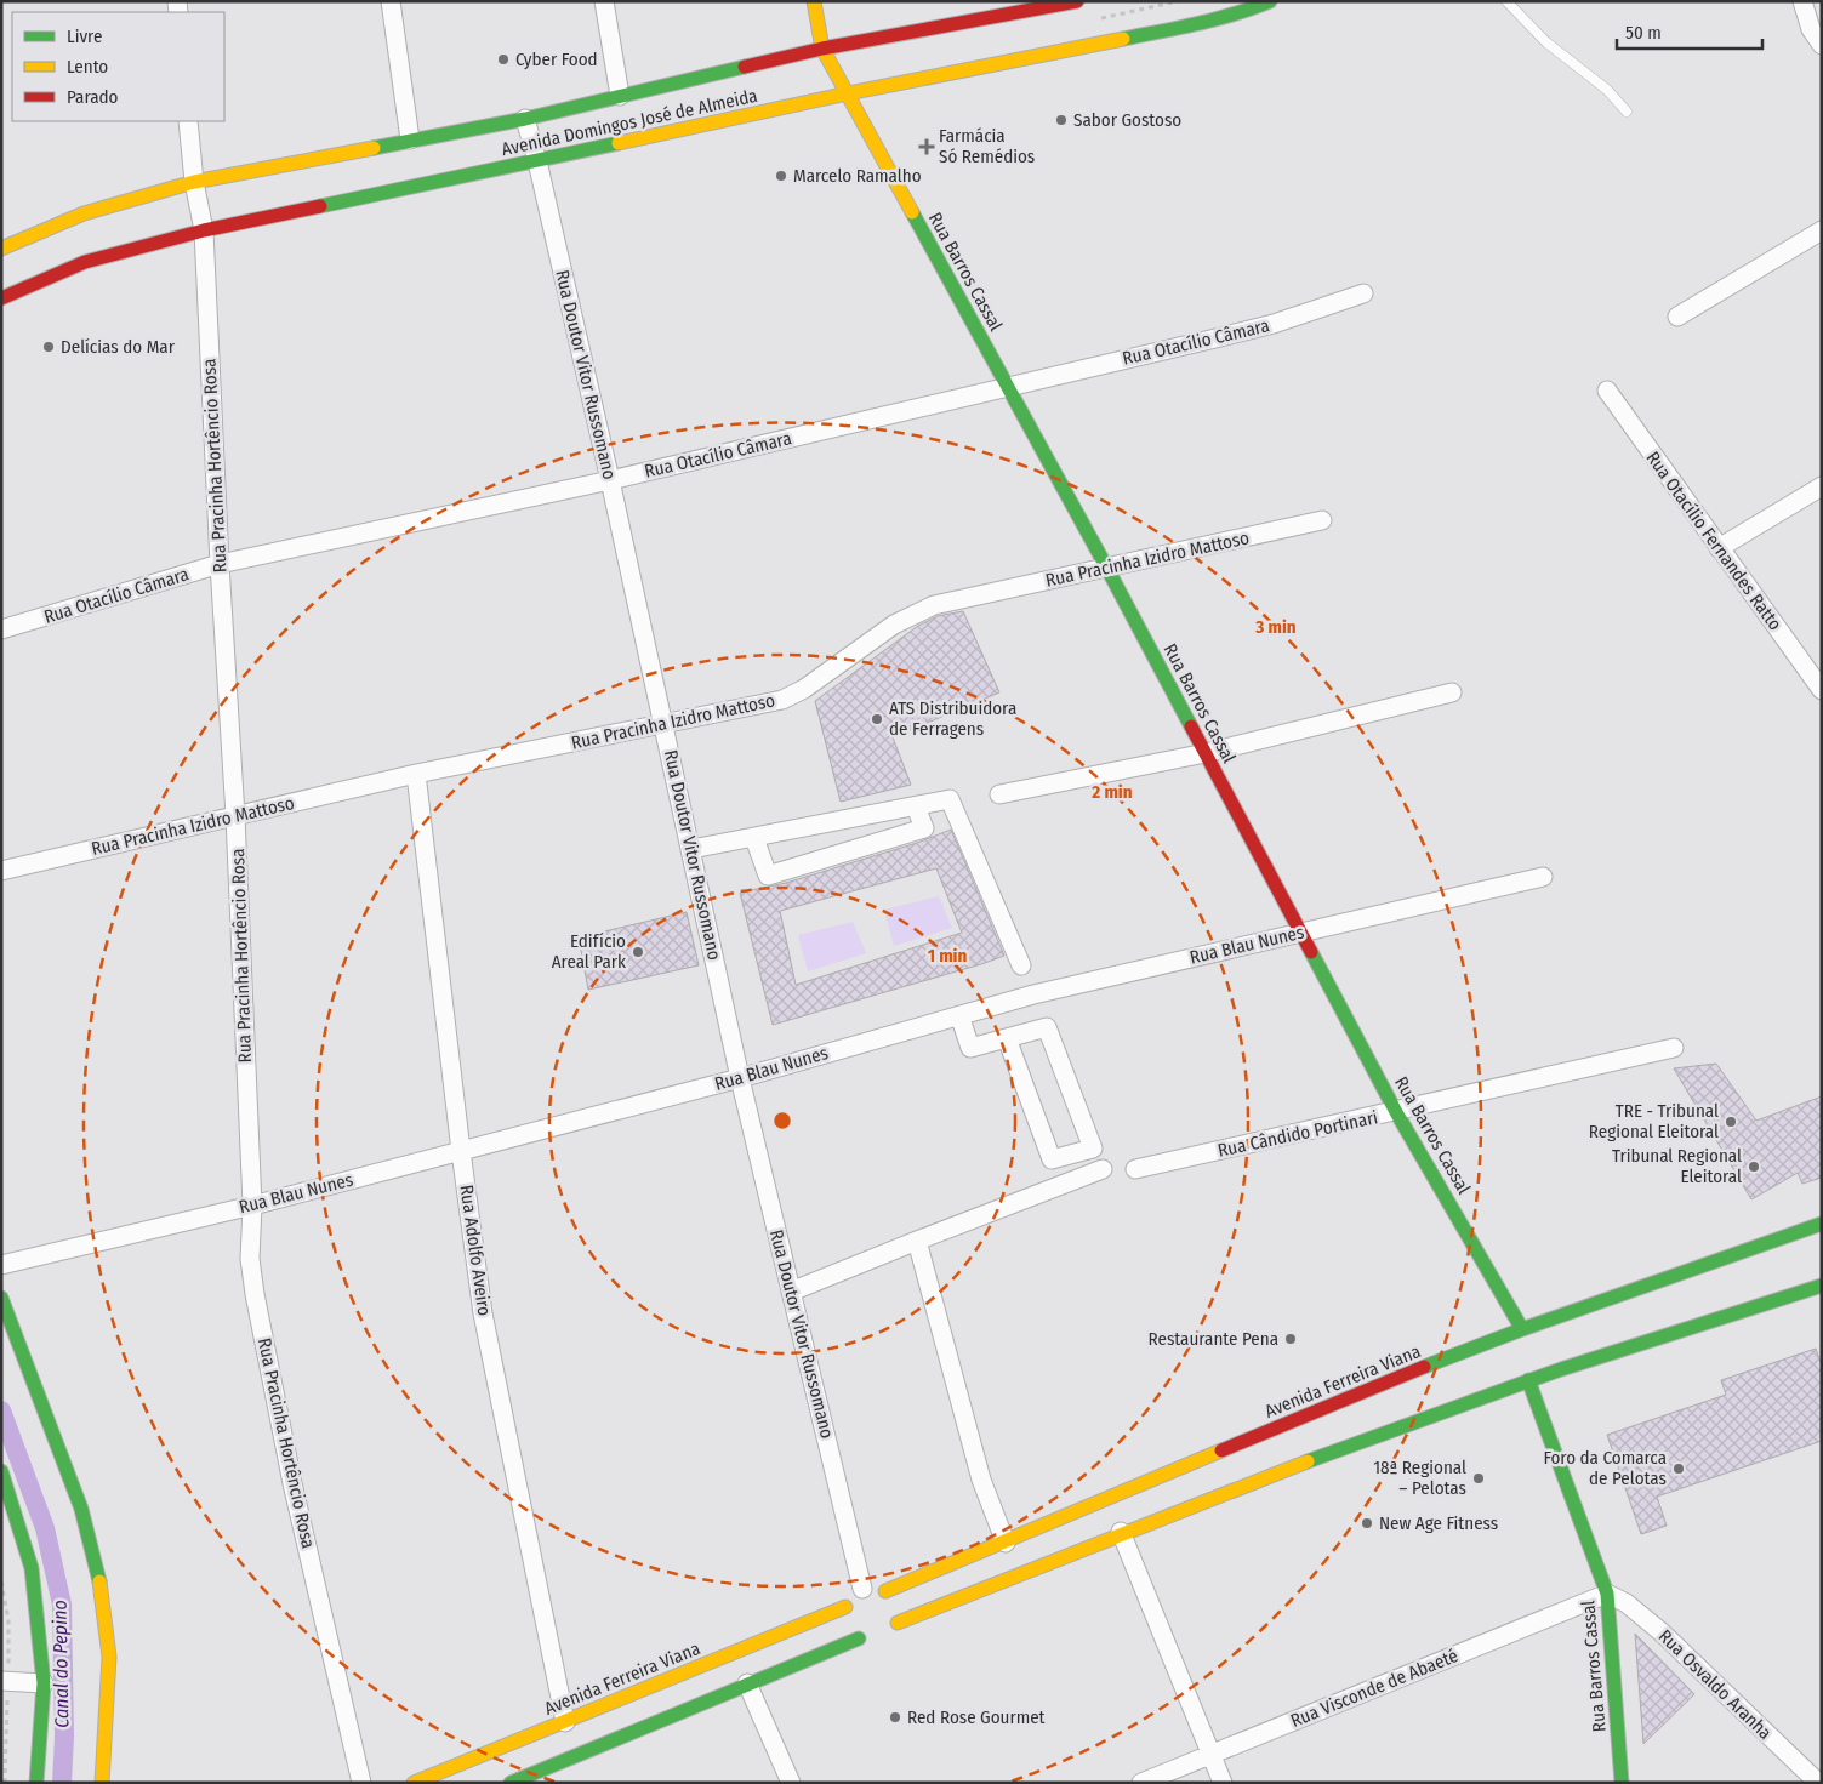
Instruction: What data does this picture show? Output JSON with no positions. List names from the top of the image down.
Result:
{
  "streets": {
    "main road": ["Avenida Domingos José de Almeida", "Rua Barros Cassal", "Avenida Ferreira Viana"],
    "street": [
      "Rua Otacílio Câmara",
      "Rua Doutor Vitor Russomano",
      "Rua Pracinha Hortêncio Rosa",
      "Rua Otacílio Fernandes Ratto",
      "Rua Pracinha Izidro Mattoso",
      "Rua Blau Nunes",
      "Rua Cândido Portinari",
      "Rua Adolfo Aveiro",
      "Rua Osvaldo Aranha",
      "Rua Visconde de Abaeté"
    ]
  },
  "crossings": [
    ["Avenida Domingos José de Almeida", "Rua Barros Cassal"],
    ["Avenida Domingos José de Almeida", "Rua Doutor Vitor Russomano"],
    ["Avenida Domingos José de Almeida", "Rua Pracinha Hortêncio Rosa"],
    ["Rua Barros Cassal", "Rua Otacílio Câmara"],
    ["Rua Barros Cassal", "Rua Pracinha Izidro Mattoso"],
    ["Rua Barros Cassal", "Rua Blau Nunes"],
    ["Rua Barros Cassal", "Rua Cândido Portinari"],
    ["Rua Barros Cassal", "Avenida Ferreira Viana"],
    ["Rua Barros Cassal", "Rua Osvaldo Aranha"],
    ["Rua Barros Cassal", "Rua Visconde de Abaeté"],
    ["Rua Otacílio Câmara", "Rua Doutor Vitor Russomano"],
    ["Rua Otacílio Câmara", "Rua Pracinha Hortêncio Rosa"],
    ["Rua Doutor Vitor Russomano", "Rua Pracinha Izidro Mattoso"],
    ["Rua Doutor Vitor Russomano", "Rua Blau Nunes"],
    ["Rua Pracinha Hortêncio Rosa", "Rua Pracinha Izidro Mattoso"],
    ["Rua Pracinha Hortêncio Rosa", "Rua Blau Nunes"],
    ["Rua Pracinha Izidro Mattoso", "Rua Adolfo Aveiro"],
    ["Rua Blau Nunes", "Rua Adolfo Aveiro"],
    ["Rua Adolfo Aveiro", "Avenida Ferreira Viana"],
    ["Rua Osvaldo Aranha", "Rua Visconde de Abaeté"]
  ],
  "water": ["Canal do Pepino"],
  "places": {
    "other": [
      "Cyber Food",
      "Sabor Gostoso",
      "Marcelo Ramalho",
      "Delícias do Mar",
      "ATS Distribuidora de Ferragens",
      "Edifício Areal Park",
      "TRE - Tribunal Regional Eleitoral",
      "Tribunal Regional Eleitoral",
      "Restaurante Pena",
      "Foro da Comarca de Pelotas",
      "18ª Regional – Pelotas",
      "New Age Fitness",
      "Red Rose Gourmet"
    ],
    "health": ["Farmácia Só Remédios"]
  },
  "legend": ["Livre", "Lento", "Parado"],
  "scale_bar": "50 m",
  "rings": ["3 min", "2 min", "1 min"]
}
